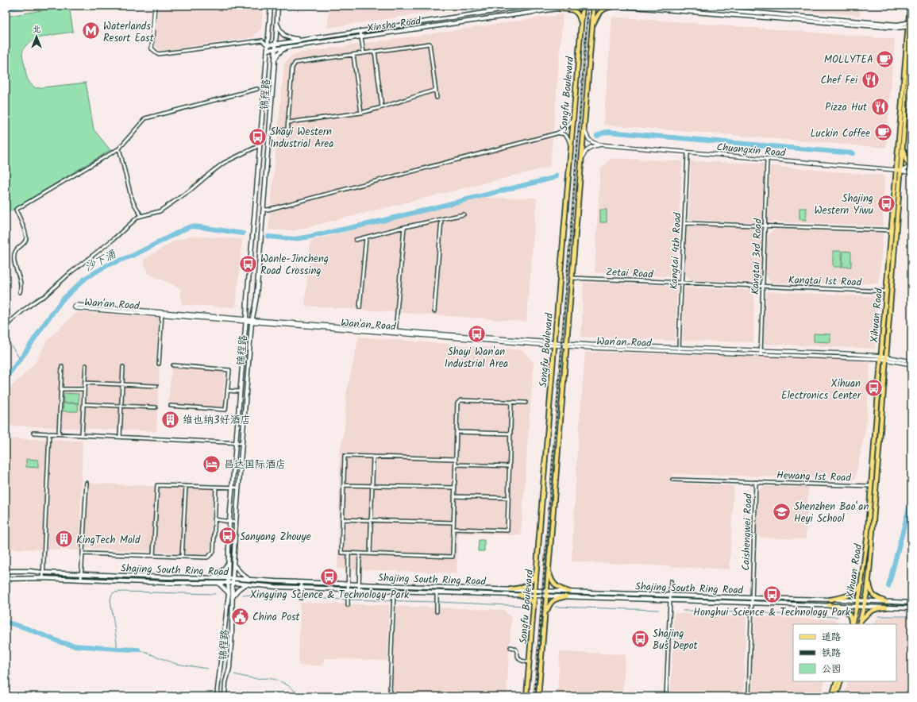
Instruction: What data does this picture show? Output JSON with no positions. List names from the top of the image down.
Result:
{
  "streets": {
    "main road": [
      "Xinsha Road",
      "Songfu Boulevard",
      "锦程路",
      "Xihuan Road",
      "Shajing South Ring Road"
    ],
    "street": [
      "Chuangxin Road",
      "Kangtai 4th Road",
      "Kangtai 3rd Road",
      "Zetai Road",
      "Kangtai 1st Road",
      "Wan'an Road",
      "Hewang 1st Road",
      "Caishengwei Road"
    ]
  },
  "crossings": [
    ["Xinsha Road", "锦程路"],
    ["Songfu Boulevard", "Chuangxin Road"],
    ["Songfu Boulevard", "Zetai Road"],
    ["Songfu Boulevard", "Wan'an Road"],
    ["Songfu Boulevard", "Shajing South Ring Road"],
    ["锦程路", "Wan'an Road"],
    ["锦程路", "Shajing South Ring Road"],
    ["Chuangxin Road", "Kangtai 4th Road"],
    ["Chuangxin Road", "Kangtai 3rd Road"],
    ["Chuangxin Road", "Xihuan Road"],
    ["Kangtai 4th Road", "Zetai Road"],
    ["Kangtai 4th Road", "Wan'an Road"],
    ["Kangtai 3rd Road", "Zetai Road"],
    ["Kangtai 3rd Road", "Kangtai 1st Road"],
    ["Kangtai 3rd Road", "Wan'an Road"],
    ["Zetai Road", "Kangtai 1st Road"],
    ["Kangtai 1st Road", "Xihuan Road"],
    ["Wan'an Road", "Xihuan Road"],
    ["Xihuan Road", "Hewang 1st Road"],
    ["Xihuan Road", "Shajing South Ring Road"],
    ["Hewang 1st Road", "Caishengwei Road"],
    ["Caishengwei Road", "Shajing South Ring Road"]
  ],
  "water": ["沙下涌"],
  "places": {
    "metro station": ["Waterlands Resort East"],
    "cafe": ["MOLLYTEA", "Luckin Coffee"],
    "restaurant": ["Chef Fei", "Pizza Hut"],
    "bus stop": [
      "Shayi Western Industrial Area",
      "Shajing Western Yiwu",
      "Wanle-Jincheng Road Crossing",
      "Shayi Wan'an Industrial Area",
      "Xihuan Electronics Center",
      "Sanyang Zhouye",
      "Xingying Science & Technology Park",
      "Honghui Science & Technology Park",
      "Shajing Bus Depot"
    ],
    "building": ["维也纳3好酒店", "KingTech Mold"],
    "hotel": ["昌达国际酒店"],
    "school or university": ["Shenzhen Bao‘an Heyi School"],
    "public building": ["China Post"]
  },
  "legend": ["道路", "铁路", "公园"],
  "north": "top"
}
